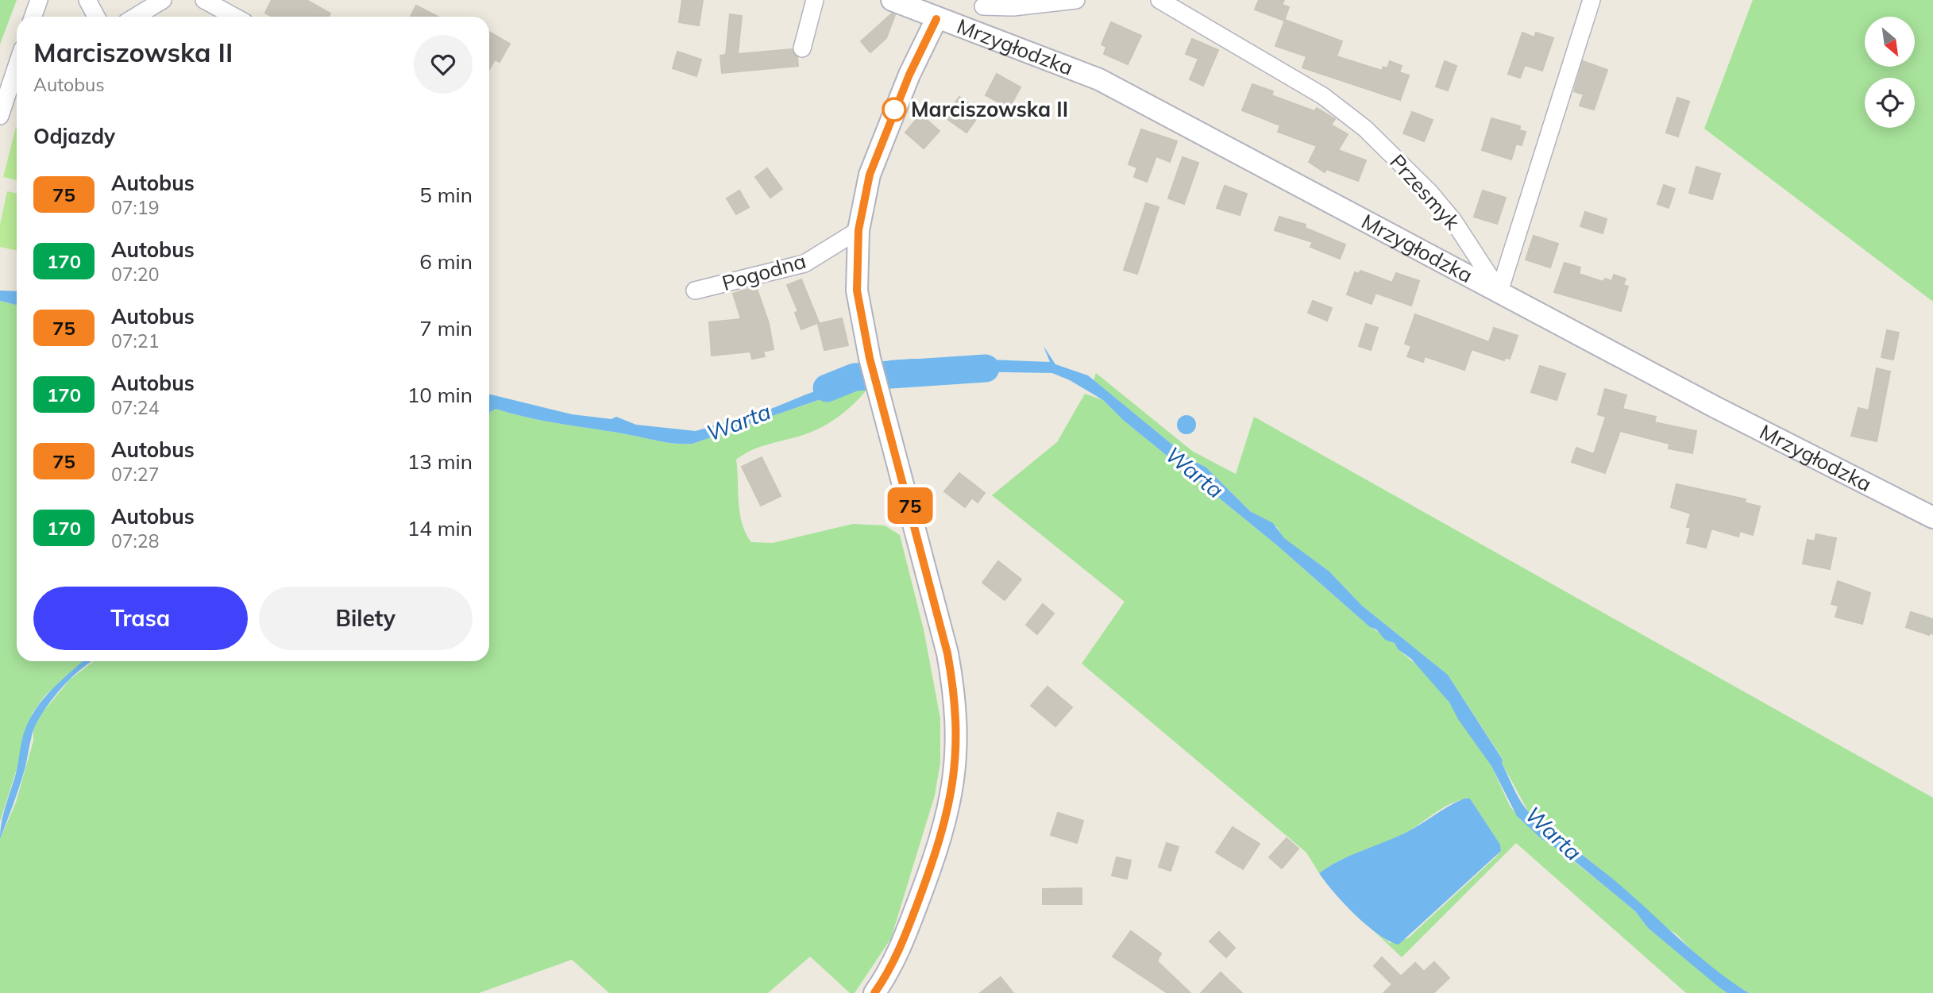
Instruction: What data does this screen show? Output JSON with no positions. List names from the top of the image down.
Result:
{
  "streets": {
    "street": ["Mrzygłodzka", "Przesmyk", "Pogodna"]
  },
  "crossings": [
    ["Mrzygłodzka", "Przesmyk"]
  ],
  "water": ["Warta"],
  "places": ["Marciszowska II"],
  "lines": ["bus line 75"],
  "north": "bottom right",
  "page": {
    "on_map": "75",
    "heading": [
      ["Marciszowska II", "Autobus"],
      "Odjazdy"
    ],
    "list": [
      {
        "mark": "75",
        "name": "Autobus",
        "note": "07:19",
        "value": "5 min"
      },
      {
        "mark": "170",
        "name": "Autobus",
        "note": "07:20",
        "value": "6 min"
      },
      {
        "mark": "75",
        "name": "Autobus",
        "note": "07:21",
        "value": "7 min"
      },
      {
        "mark": "170",
        "name": "Autobus",
        "note": "07:24",
        "value": "10 min"
      },
      {
        "mark": "75",
        "name": "Autobus",
        "note": "07:27",
        "value": "13 min"
      },
      {
        "mark": "170",
        "name": "Autobus",
        "note": "07:28",
        "value": "14 min"
      }
    ],
    "buttons": ["Trasa", "Bilety"]
  }
}
